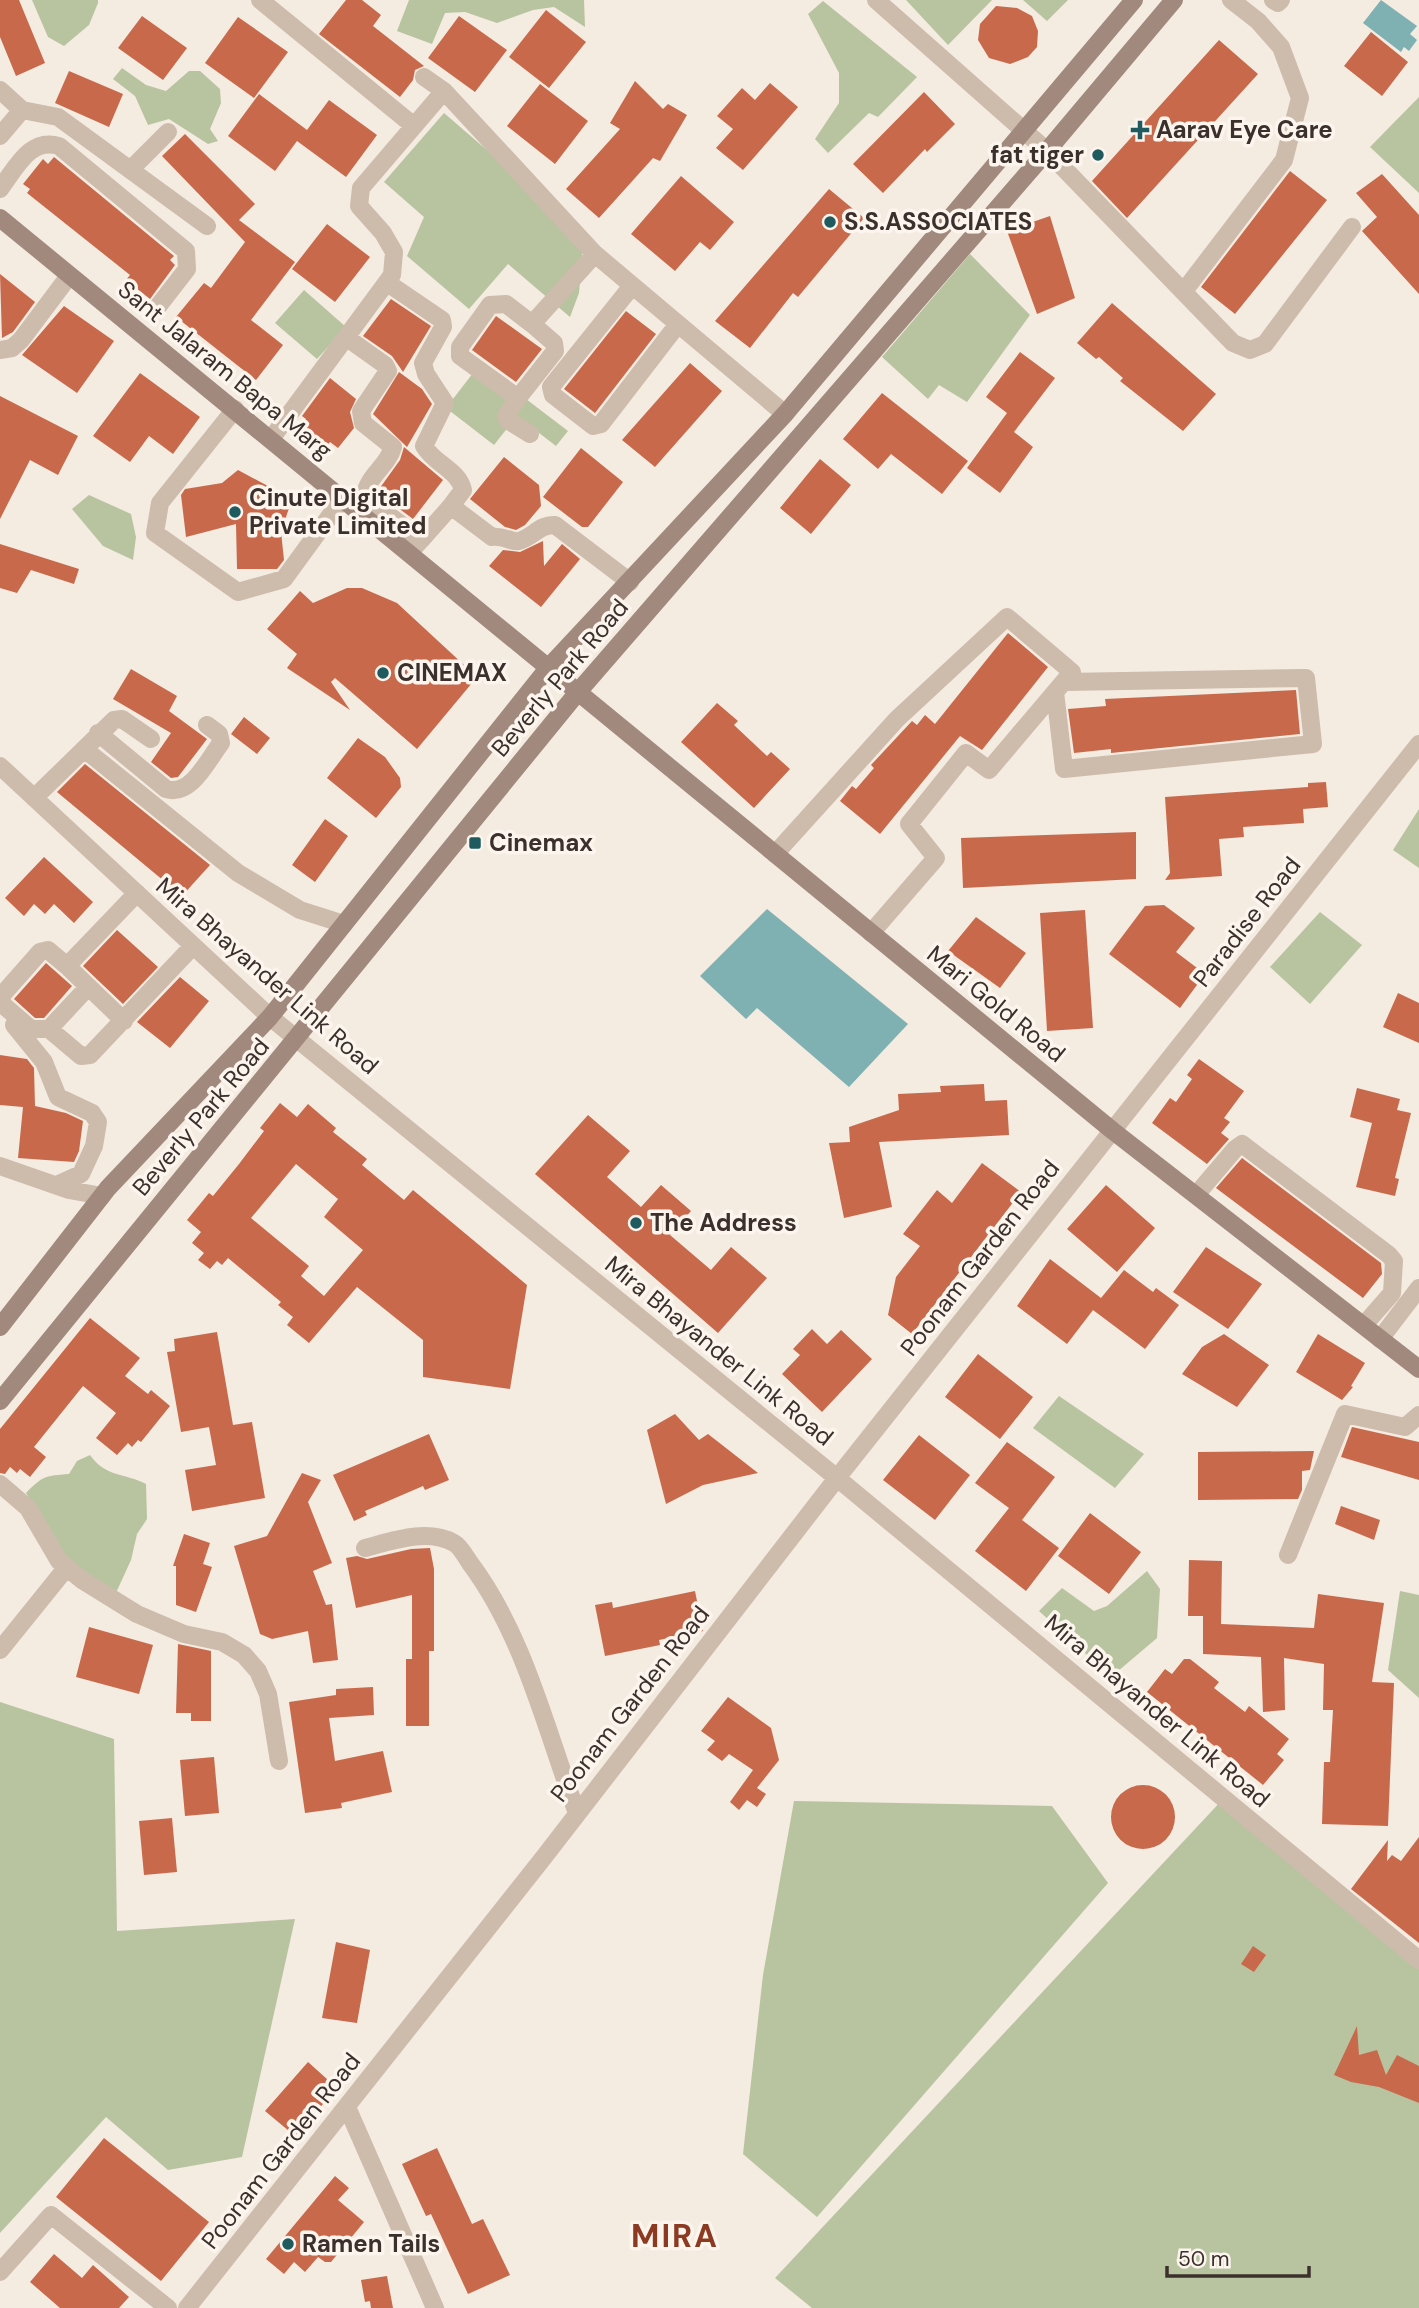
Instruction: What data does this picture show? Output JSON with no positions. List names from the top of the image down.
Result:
{
  "streets": {
    "main road": ["Sant Jalaram Bapa Marg", "Beverly Park Road", "Mari Gold Road"],
    "street": ["Paradise Road", "Mira Bhayander Link Road", "Poonam Garden Road"]
  },
  "crossings": [
    ["Sant Jalaram Bapa Marg", "Beverly Park Road"],
    ["Sant Jalaram Bapa Marg", "Mari Gold Road"],
    ["Beverly Park Road", "Mira Bhayander Link Road"],
    ["Beverly Park Road", "Mari Gold Road"],
    ["Paradise Road", "Mari Gold Road"],
    ["Paradise Road", "Poonam Garden Road"],
    ["Mira Bhayander Link Road", "Poonam Garden Road"],
    ["Mari Gold Road", "Poonam Garden Road"]
  ],
  "districts": ["MIRA"],
  "places": {
    "health": ["Aarav Eye Care"],
    "other": [
      "fat tiger",
      "S.S.ASSOCIATES",
      "Cinute Digital Private Limited",
      "CINEMAX",
      "The Address",
      "Ramen Tails"
    ],
    "transit": ["Cinemax"]
  },
  "scale_bar": "50 m"
}
